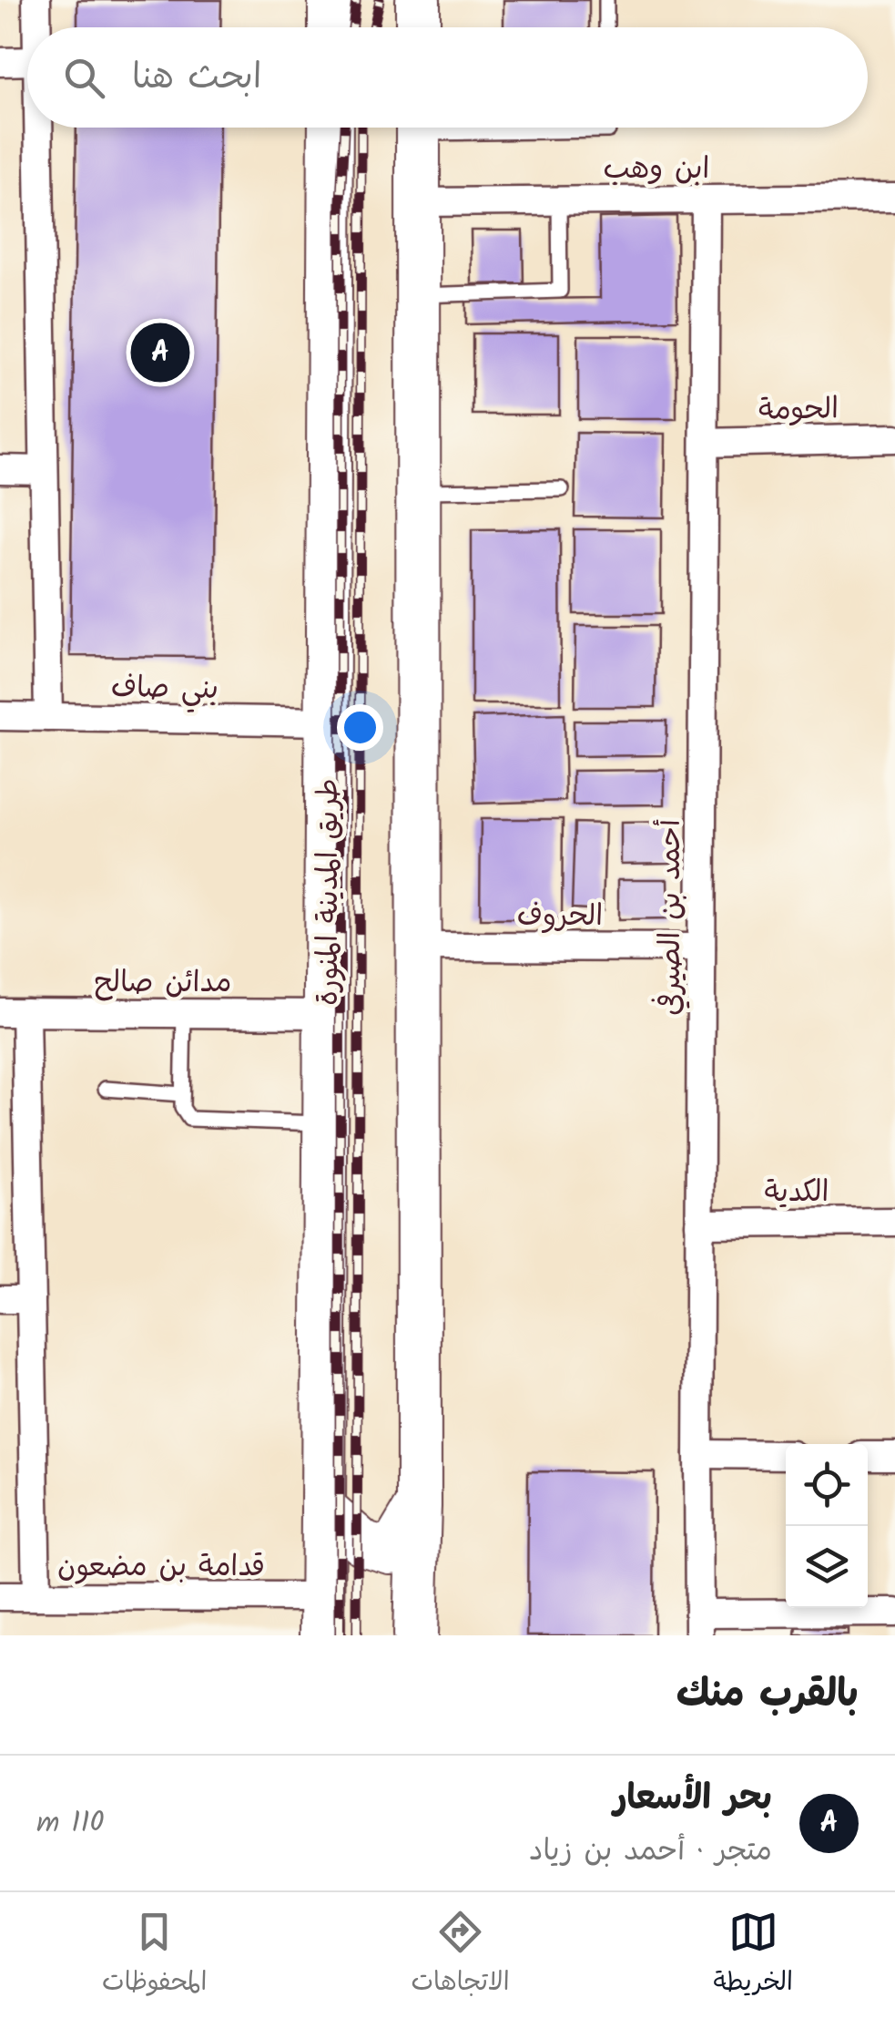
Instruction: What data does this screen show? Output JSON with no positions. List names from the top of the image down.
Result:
{
  "streets": {
    "main road": ["طريق المدينة المنورة"],
    "street": [
      "ابن وهب",
      "الحومة",
      "بني صاف",
      "الحروف",
      "أحمد بن الصيرفي",
      "مدائن صالح",
      "الكدية",
      "قدامة بن مضعون"
    ]
  },
  "crossings": [
    ["ابن وهب", "أحمد بن الصيرفي"],
    ["الحومة", "أحمد بن الصيرفي"],
    ["بني صاف", "طريق المدينة المنورة"],
    ["طريق المدينة المنورة", "مدائن صالح"],
    ["طريق المدينة المنورة", "قدامة بن مضعون"],
    ["الحروف", "أحمد بن الصيرفي"],
    ["أحمد بن الصيرفي", "الكدية"]
  ],
  "page": {
    "search": "ابحث هنا",
    "pins": "A",
    "heading": "بالقرب منك",
    "list": [
      {
        "mark": "A",
        "name": "بحر الأسعار",
        "note": "متجر · أحمد بن زياد",
        "value": "110 m"
      }
    ],
    "nav": ["الخريطة", "الاتجاهات", "المحفوظات"]
  }
}
